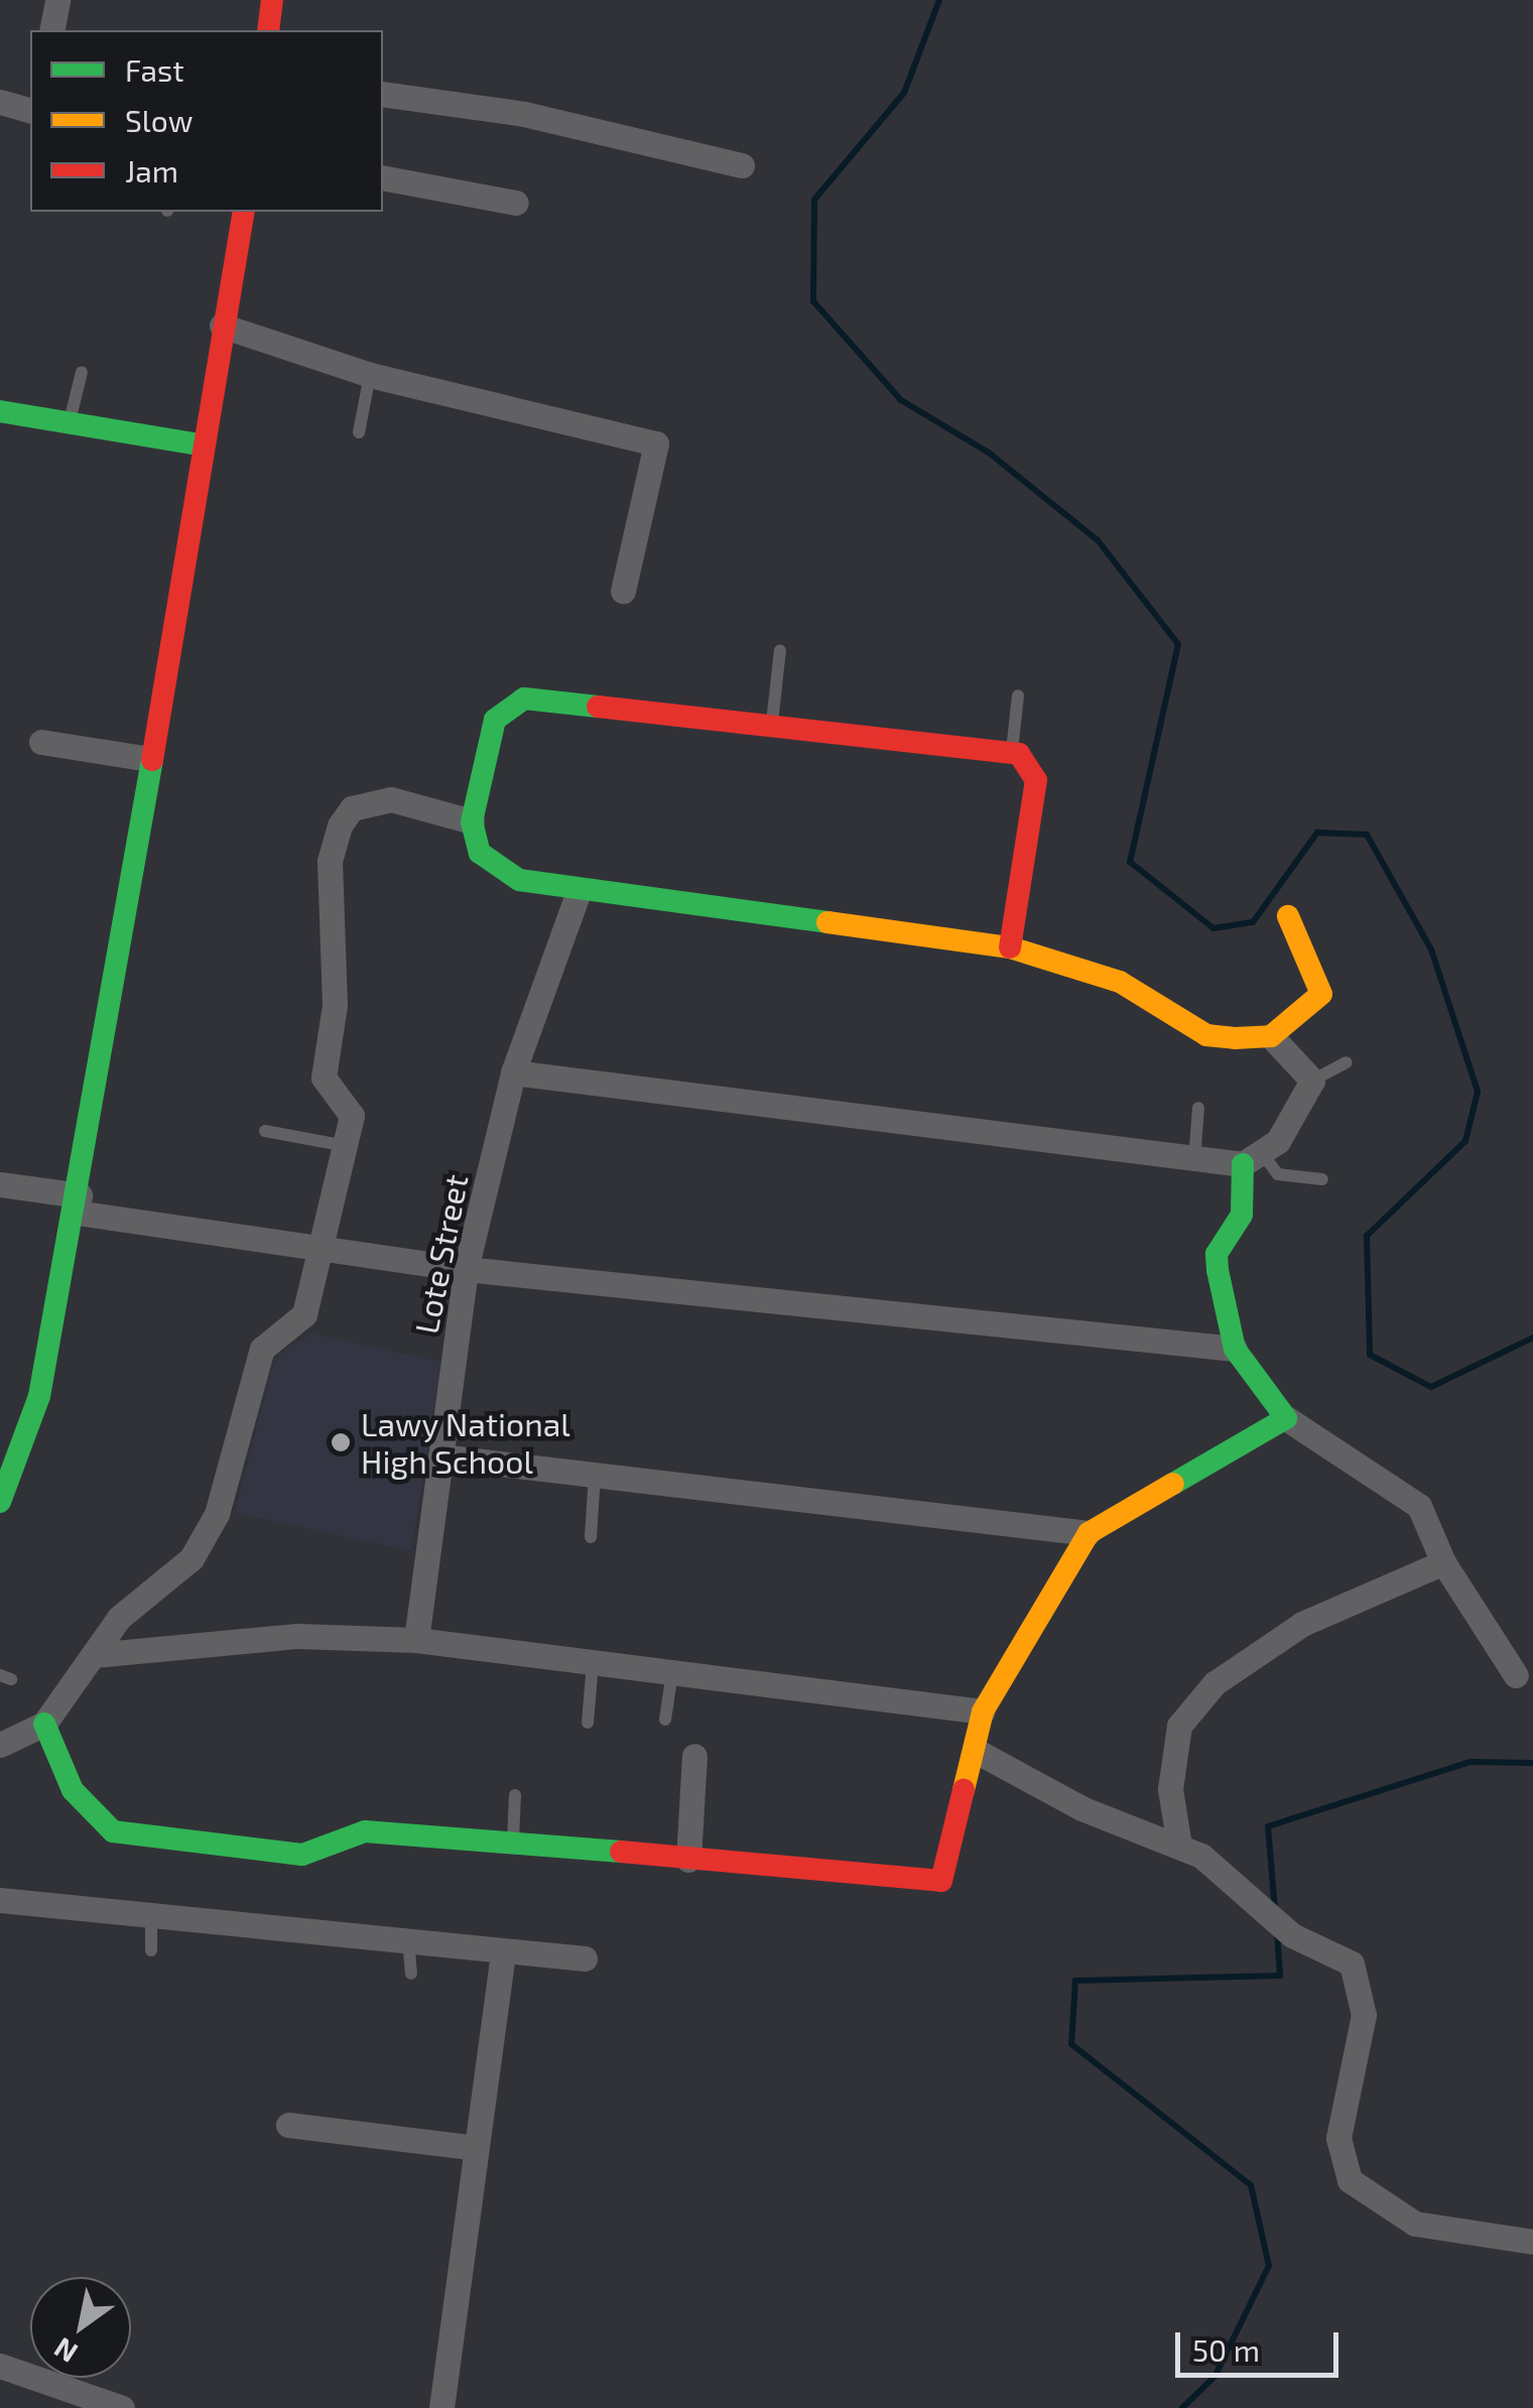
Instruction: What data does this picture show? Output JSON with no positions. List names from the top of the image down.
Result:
{
  "streets": {
    "street": ["Lote Street"]
  },
  "places": ["Lawy National High School"],
  "legend": ["Fast", "Slow", "Jam"],
  "scale_bar": "50 m",
  "north": "bottom left"
}
